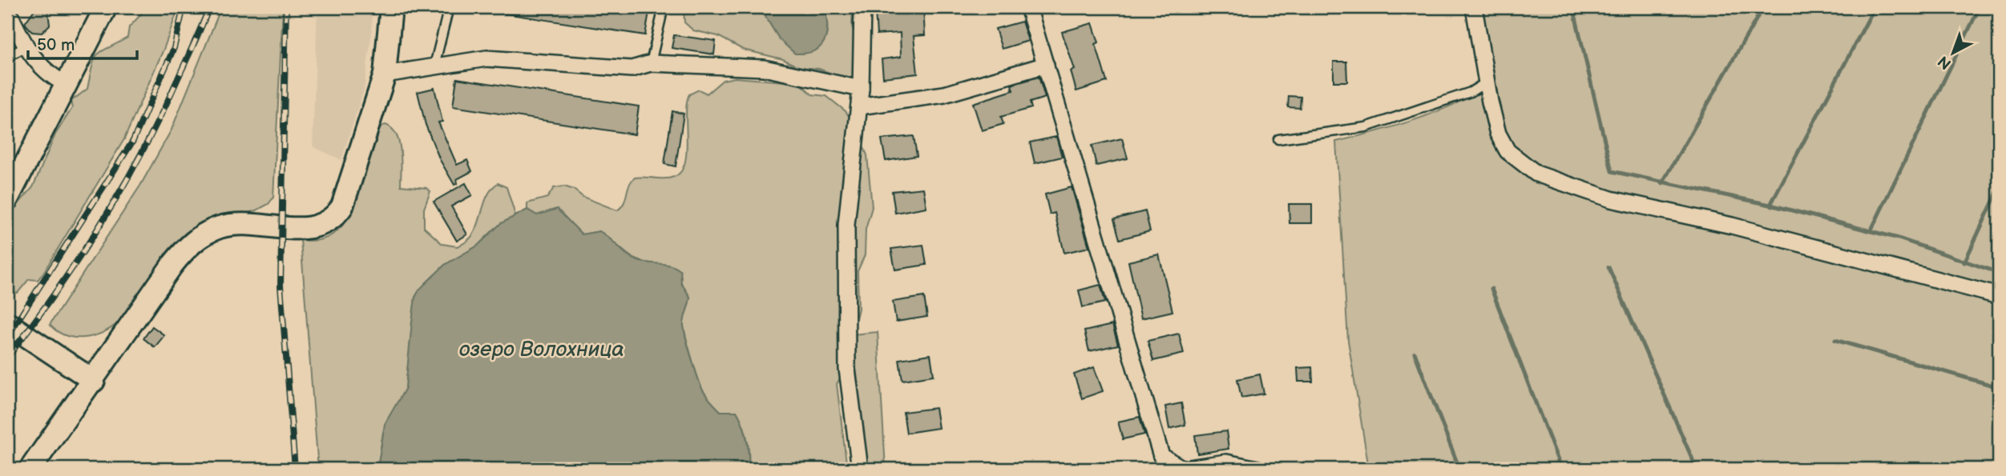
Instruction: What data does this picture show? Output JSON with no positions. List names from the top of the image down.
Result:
{
  "water": ["озеро Волохница"],
  "scale_bar": "50 m",
  "north": "bottom left"
}
